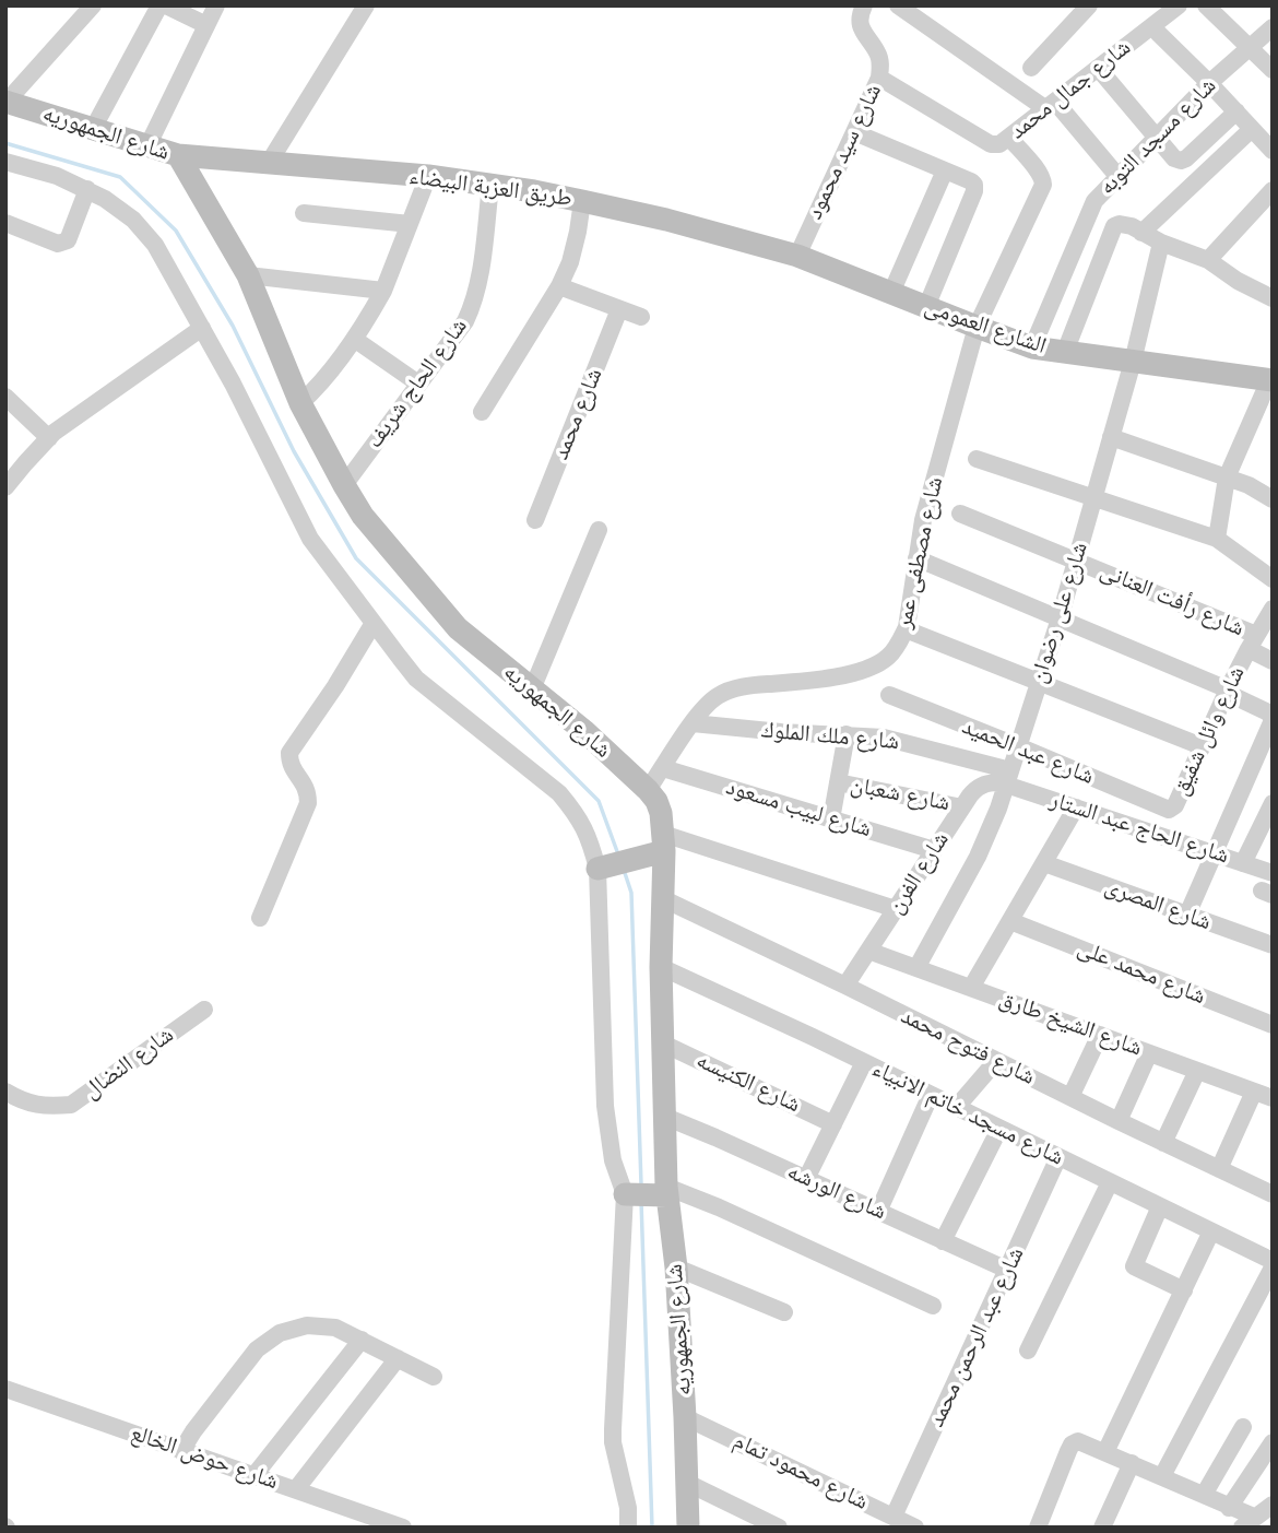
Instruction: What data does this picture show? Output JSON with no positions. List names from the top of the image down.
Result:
{
  "streets": {
    "street": [
      "شارع جمال محمد",
      "شارع الجمهوريه",
      "شارع مسجد التوبه",
      "شارع سيد محمود",
      "طريق العزبة البيضاء",
      "الشارع العمومى",
      "شارع الحاج شريف",
      "شارع محمد",
      "شارع مصطفى عمر",
      "شارع رأفت العنانى",
      "شارع على رضوان",
      "شارع وائل شفيق",
      "شارع ملك الملوك",
      "شارع عبد الحميد",
      "شارع شعبان",
      "شارع لبيب مسعود",
      "شارع الحاج عبد الستار",
      "شارع الفرن",
      "شارع المصرى",
      "شارع محمد على",
      "شارع الشيخ طارق",
      "شارع فتوح محمد",
      "شارع النضال",
      "شارع الكنيسه",
      "شارع مسجد خاتم الانبياء",
      "شارع الورشه",
      "شارع عبد الرحمن محمد",
      "شارع حوض الخالع",
      "شارع محمود تمام"
    ]
  },
  "crossings": [
    ["شارع جمال محمد", "شارع سيد محمود"],
    ["شارع جمال محمد", "شارع مصطفى عمر"],
    ["شارع الجمهوريه", "طريق العزبة البيضاء"],
    ["شارع الجمهوريه", "شارع الحاج شريف"],
    ["شارع الجمهوريه", "شارع مصطفى عمر"],
    ["شارع الجمهوريه", "شارع فتوح محمد"],
    ["شارع الجمهوريه", "شارع الكنيسه"],
    ["شارع الجمهوريه", "شارع مسجد خاتم الانبياء"],
    ["شارع الجمهوريه", "شارع الورشه"],
    ["شارع الجمهوريه", "شارع محمود تمام"],
    ["شارع مسجد التوبه", "الشارع العمومى"],
    ["شارع سيد محمود", "طريق العزبة البيضاء"],
    ["شارع سيد محمود", "الشارع العمومى"],
    ["طريق العزبة البيضاء", "الشارع العمومى"],
    ["طريق العزبة البيضاء", "شارع الحاج شريف"],
    ["الشارع العمومى", "شارع مصطفى عمر"],
    ["الشارع العمومى", "شارع على رضوان"],
    ["شارع مصطفى عمر", "شارع ملك الملوك"],
    ["شارع مصطفى عمر", "شارع لبيب مسعود"],
    ["شارع رأفت العنانى", "شارع على رضوان"],
    ["شارع رأفت العنانى", "شارع وائل شفيق"],
    ["شارع على رضوان", "شارع ملك الملوك"],
    ["شارع على رضوان", "شارع عبد الحميد"],
    ["شارع على رضوان", "شارع الحاج عبد الستار"],
    ["شارع على رضوان", "شارع الفرن"],
    ["شارع على رضوان", "شارع الشيخ طارق"],
    ["شارع وائل شفيق", "شارع عبد الحميد"],
    ["شارع ملك الملوك", "شارع الحاج عبد الستار"],
    ["شارع ملك الملوك", "شارع الفرن"],
    ["شارع عبد الحميد", "شارع الحاج عبد الستار"],
    ["شارع عبد الحميد", "شارع المصرى"],
    ["شارع عبد الحميد", "شارع محمد على"],
    ["شارع عبد الحميد", "شارع الشيخ طارق"],
    ["شارع شعبان", "شارع الفرن"],
    ["شارع لبيب مسعود", "شارع الفرن"],
    ["شارع الحاج عبد الستار", "شارع الفرن"],
    ["شارع الفرن", "شارع الشيخ طارق"],
    ["شارع الفرن", "شارع فتوح محمد"],
    ["شارع مسجد خاتم الانبياء", "شارع عبد الرحمن محمد"],
    ["شارع الورشه", "شارع عبد الرحمن محمد"],
    ["شارع عبد الرحمن محمد", "شارع محمود تمام"]
  ]
}
